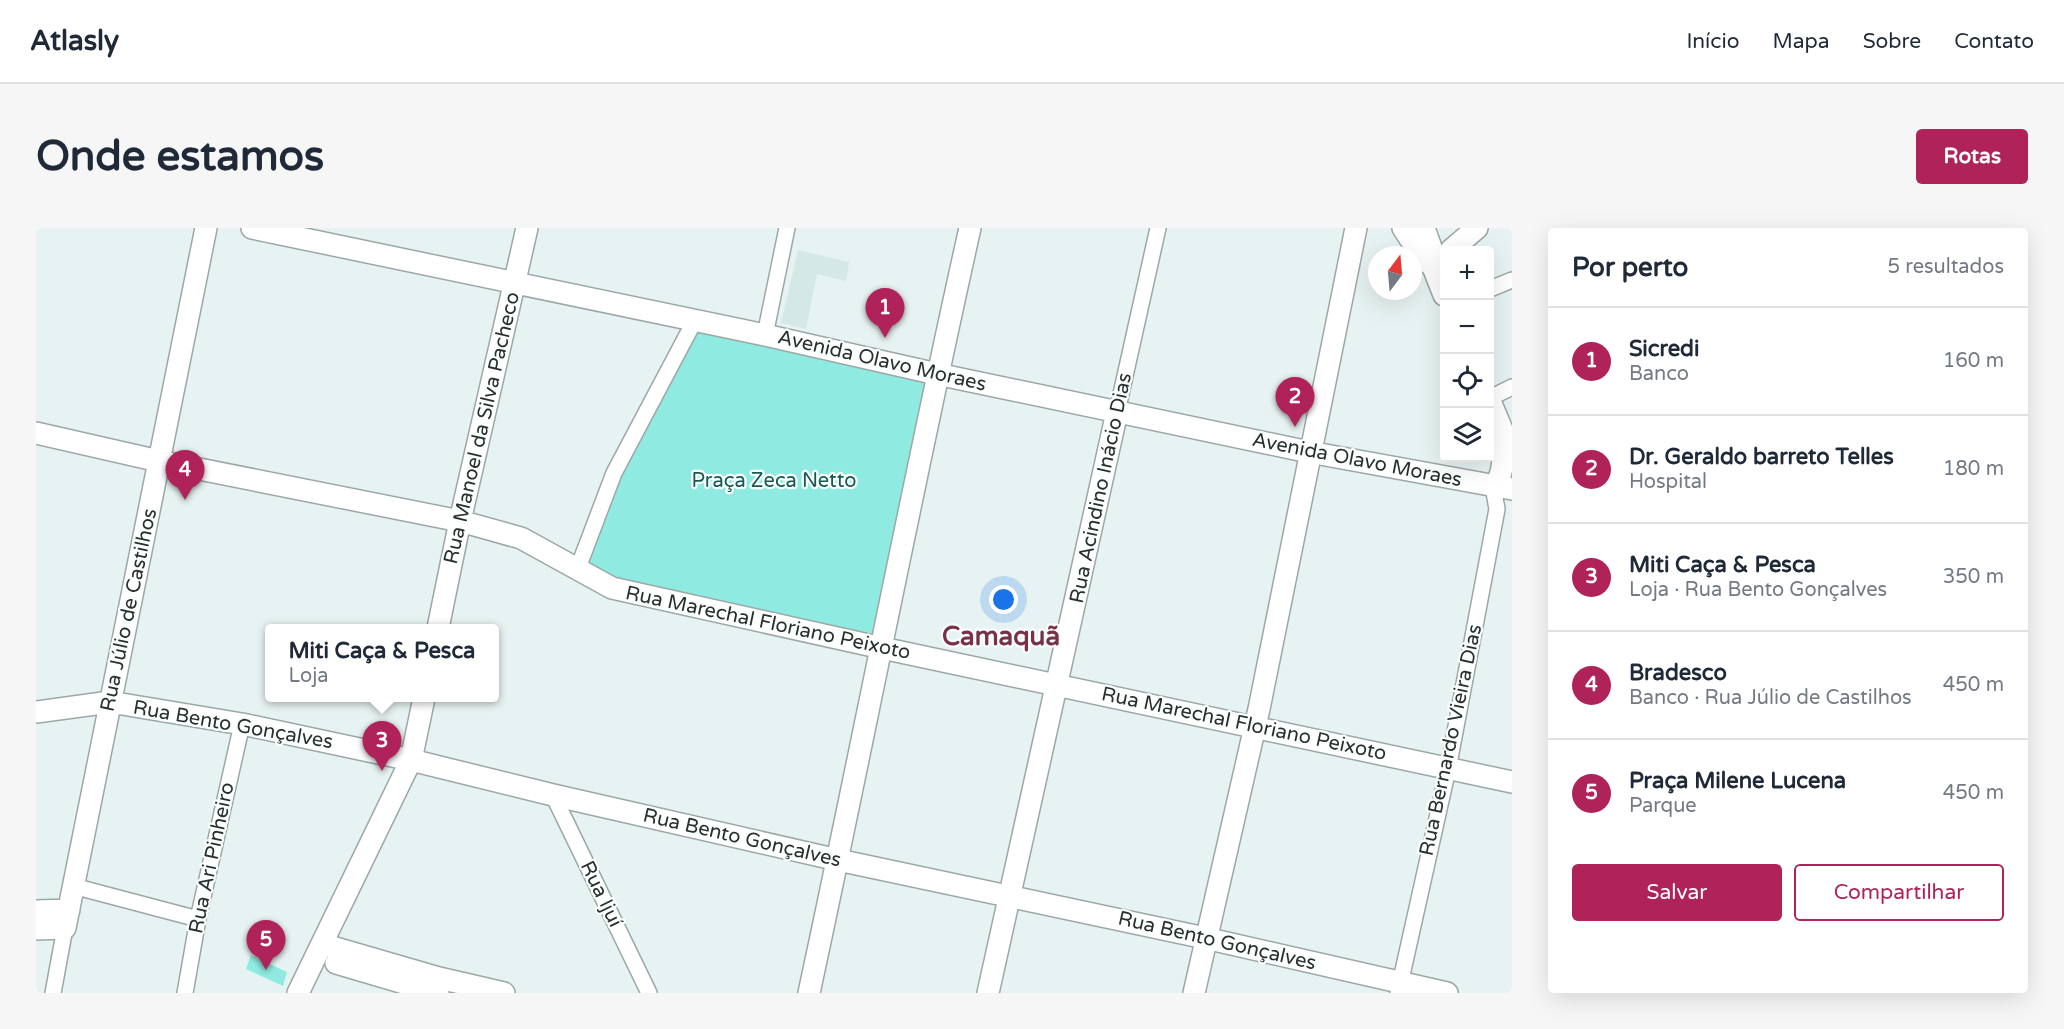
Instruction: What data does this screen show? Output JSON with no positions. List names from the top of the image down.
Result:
{
  "streets": {
    "street": [
      "Avenida Olavo Moraes",
      "Rua Manoel da Silva Pacheco",
      "Rua Acindino Inácio Dias",
      "Rua Júlio de Castilhos",
      "Rua Marechal Floriano Peixoto",
      "Rua Bento Gonçalves",
      "Rua Bernardo Vieira Dias",
      "Rua Ari Pinheiro",
      "Rua Ijuí"
    ]
  },
  "crossings": [
    ["Avenida Olavo Moraes", "Rua Manoel da Silva Pacheco"],
    ["Avenida Olavo Moraes", "Rua Acindino Inácio Dias"],
    ["Avenida Olavo Moraes", "Rua Bernardo Vieira Dias"],
    ["Rua Manoel da Silva Pacheco", "Rua Marechal Floriano Peixoto"],
    ["Rua Acindino Inácio Dias", "Rua Marechal Floriano Peixoto"],
    ["Rua Acindino Inácio Dias", "Rua Bento Gonçalves"],
    ["Rua Júlio de Castilhos", "Rua Marechal Floriano Peixoto"],
    ["Rua Júlio de Castilhos", "Rua Bento Gonçalves"],
    ["Rua Marechal Floriano Peixoto", "Rua Bernardo Vieira Dias"],
    ["Rua Bento Gonçalves", "Rua Bernardo Vieira Dias"],
    ["Rua Bento Gonçalves", "Rua Ari Pinheiro"],
    ["Rua Bento Gonçalves", "Rua Ijuí"]
  ],
  "districts": ["Camaquã"],
  "parks": ["Praça Zeca Netto"],
  "north": "top",
  "page": {
    "header": "Atlasly",
    "nav": [
      "Início",
      "Mapa",
      "Sobre",
      "Contato"
    ],
    "buttons": [
      "Rotas",
      ["Salvar", "Compartilhar"]
    ],
    "title": "Onde estamos",
    "heading": ["Por perto", "5 resultados"],
    "map_buttons": ["+", "−"],
    "pins": [
      "1",
      "2",
      "4",
      "3",
      "5"
    ],
    "list": [
      {
        "mark": "1",
        "name": "Sicredi",
        "note": "Banco",
        "value": "160 m"
      },
      {
        "mark": "2",
        "name": "Dr. Geraldo barreto Telles",
        "note": "Hospital",
        "value": "180 m"
      },
      {
        "mark": "3",
        "name": "Miti Caça & Pesca",
        "note": "Loja · Rua Bento Gonçalves",
        "value": "350 m"
      },
      {
        "mark": "4",
        "name": "Bradesco",
        "note": "Banco · Rua Júlio de Castilhos",
        "value": "450 m"
      },
      {
        "mark": "5",
        "name": "Praça Milene Lucena",
        "note": "Parque",
        "value": "450 m"
      }
    ],
    "popup": ["Miti Caça & Pesca", "Loja"]
  }
}
